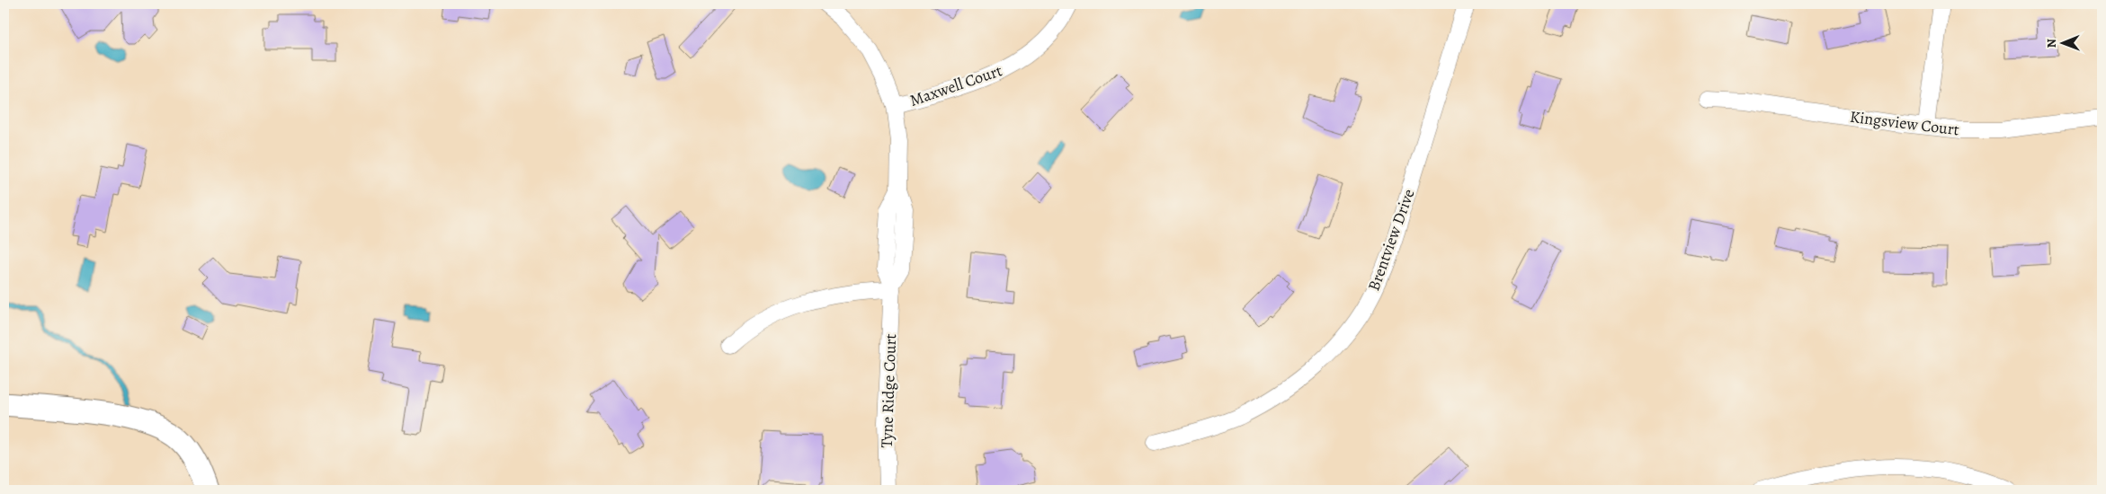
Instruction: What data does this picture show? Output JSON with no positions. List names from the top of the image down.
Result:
{
  "streets": {
    "street": [
      "Maxwell Court",
      "Kingsview Court",
      "Brentview Drive",
      "Tyne Ridge Court"
    ]
  },
  "north": "left"
}
